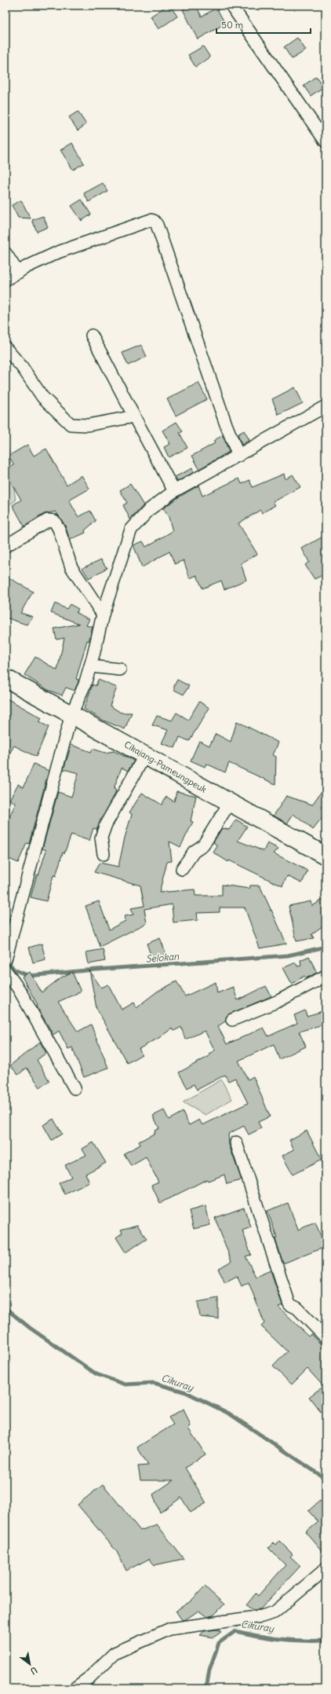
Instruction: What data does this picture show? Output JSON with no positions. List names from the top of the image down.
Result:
{
  "streets": {
    "main road": ["Cikajang-Pameungpeuk"]
  },
  "water": ["Selokan", "Cikuray"],
  "scale_bar": "50 m",
  "north": "bottom right"
}
